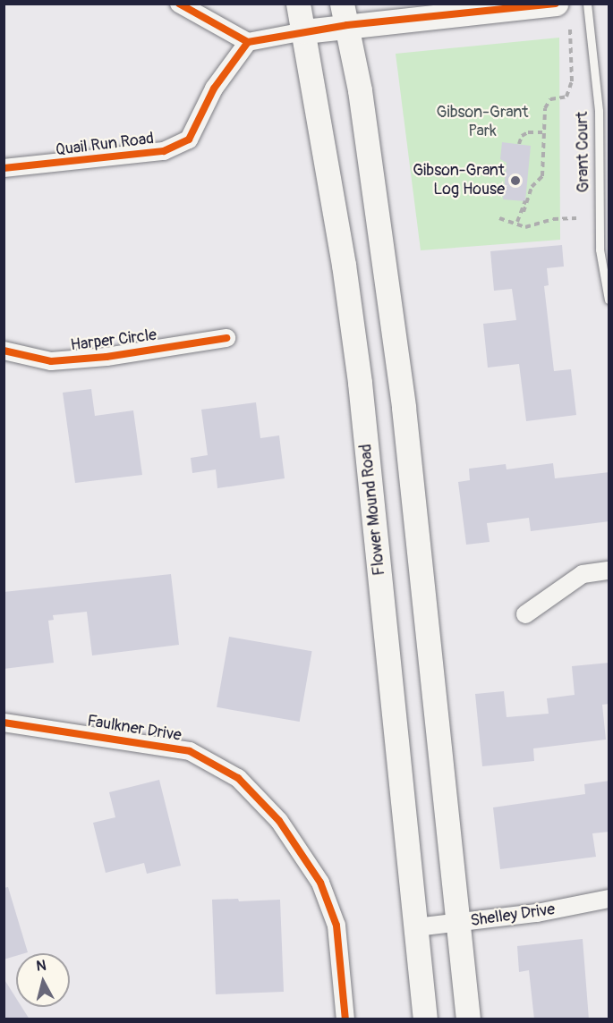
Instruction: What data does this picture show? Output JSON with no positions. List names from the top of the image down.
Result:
{
  "streets": {
    "main road": ["Flower Mound Road"],
    "street": [
      "Quail Run Road",
      "Harper Circle",
      "Faulkner Drive",
      "Shelley Drive"
    ],
    "lane": ["Grant Court"]
  },
  "crossings": [
    ["Flower Mound Road", "Shelley Drive"]
  ],
  "parks": ["Gibson-Grant Park"],
  "places": ["Gibson-Grant Log House"],
  "north": "top"
}
